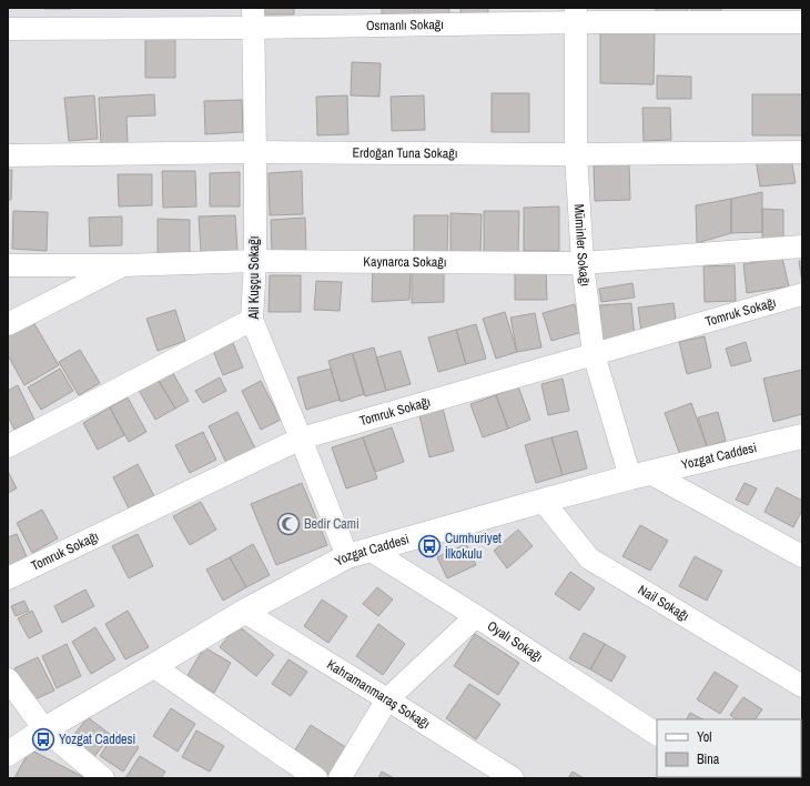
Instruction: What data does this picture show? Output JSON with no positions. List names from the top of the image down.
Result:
{
  "streets": {
    "street": [
      "Osmanlı Sokağı",
      "Erdoğan Tuna Sokağı",
      "Müminler Sokağı",
      "Kaynarca Sokağı",
      "Ali Kuşçu Sokağı",
      "Tomruk Sokağı",
      "Yozgat Caddesi",
      "Nail Sokağı",
      "Oyalı Sokağı",
      "Kahramanmaraş Sokağı"
    ]
  },
  "crossings": [
    ["Osmanlı Sokağı", "Müminler Sokağı"],
    ["Osmanlı Sokağı", "Ali Kuşçu Sokağı"],
    ["Erdoğan Tuna Sokağı", "Müminler Sokağı"],
    ["Erdoğan Tuna Sokağı", "Ali Kuşçu Sokağı"],
    ["Müminler Sokağı", "Kaynarca Sokağı"],
    ["Müminler Sokağı", "Tomruk Sokağı"],
    ["Müminler Sokağı", "Yozgat Caddesi"],
    ["Kaynarca Sokağı", "Ali Kuşçu Sokağı"],
    ["Ali Kuşçu Sokağı", "Tomruk Sokağı"],
    ["Ali Kuşçu Sokağı", "Yozgat Caddesi"],
    ["Yozgat Caddesi", "Nail Sokağı"],
    ["Yozgat Caddesi", "Oyalı Sokağı"],
    ["Yozgat Caddesi", "Kahramanmaraş Sokağı"]
  ],
  "places": {
    "mosque": ["Bedir Cami"],
    "bus stop": ["Cumhuriyet İlkokulu", "Yozgat Caddesi"]
  },
  "legend": ["Yol", "Bina"]
}
